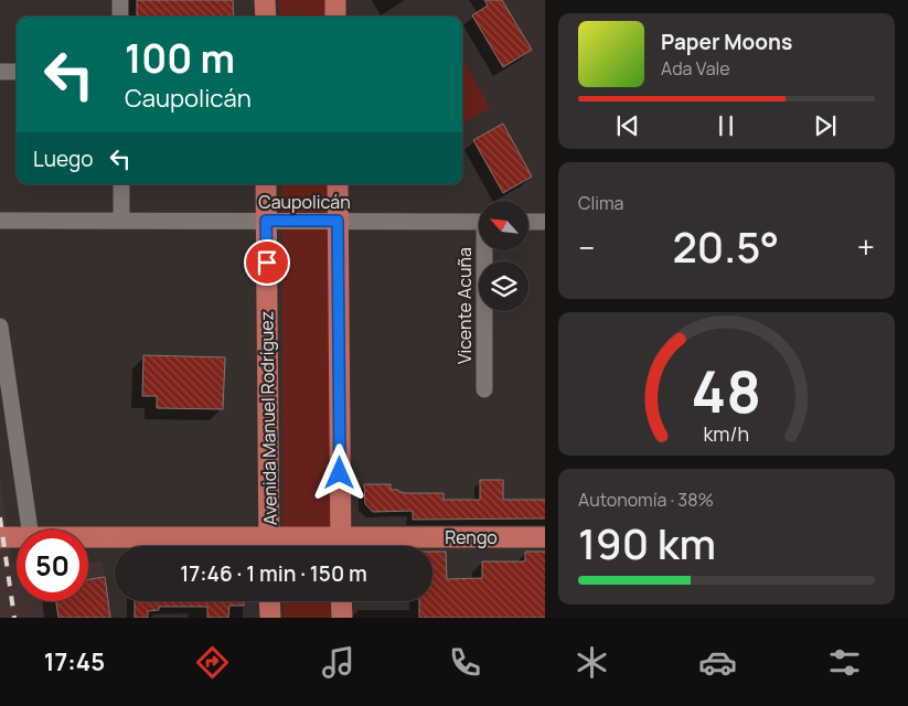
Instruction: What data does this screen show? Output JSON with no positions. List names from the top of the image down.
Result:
{
  "streets": {
    "main road": ["Avenida Manuel Rodríguez", "Rengo"],
    "street": ["Caupolicán", "Vicente Acuña"]
  },
  "crossings": [
    ["Caupolicán", "Avenida Manuel Rodríguez"],
    ["Avenida Manuel Rodríguez", "Rengo"]
  ],
  "north": "top left",
  "page": {
    "turn": ["100 m", "Caupolicán"],
    "song": ["Paper Moons", "Ada Vale"],
    "then": "Luego",
    "tile": [
      "Clima",
      ["Autonomía · 38%", "190 km"]
    ],
    "heat": ["−", "20.5°", "+"],
    "limit": "50",
    "trip": "17:46 · 1 min · 150 m",
    "tabs": "17:45",
    "gauge": ["48", "km/h"]
  }
}
